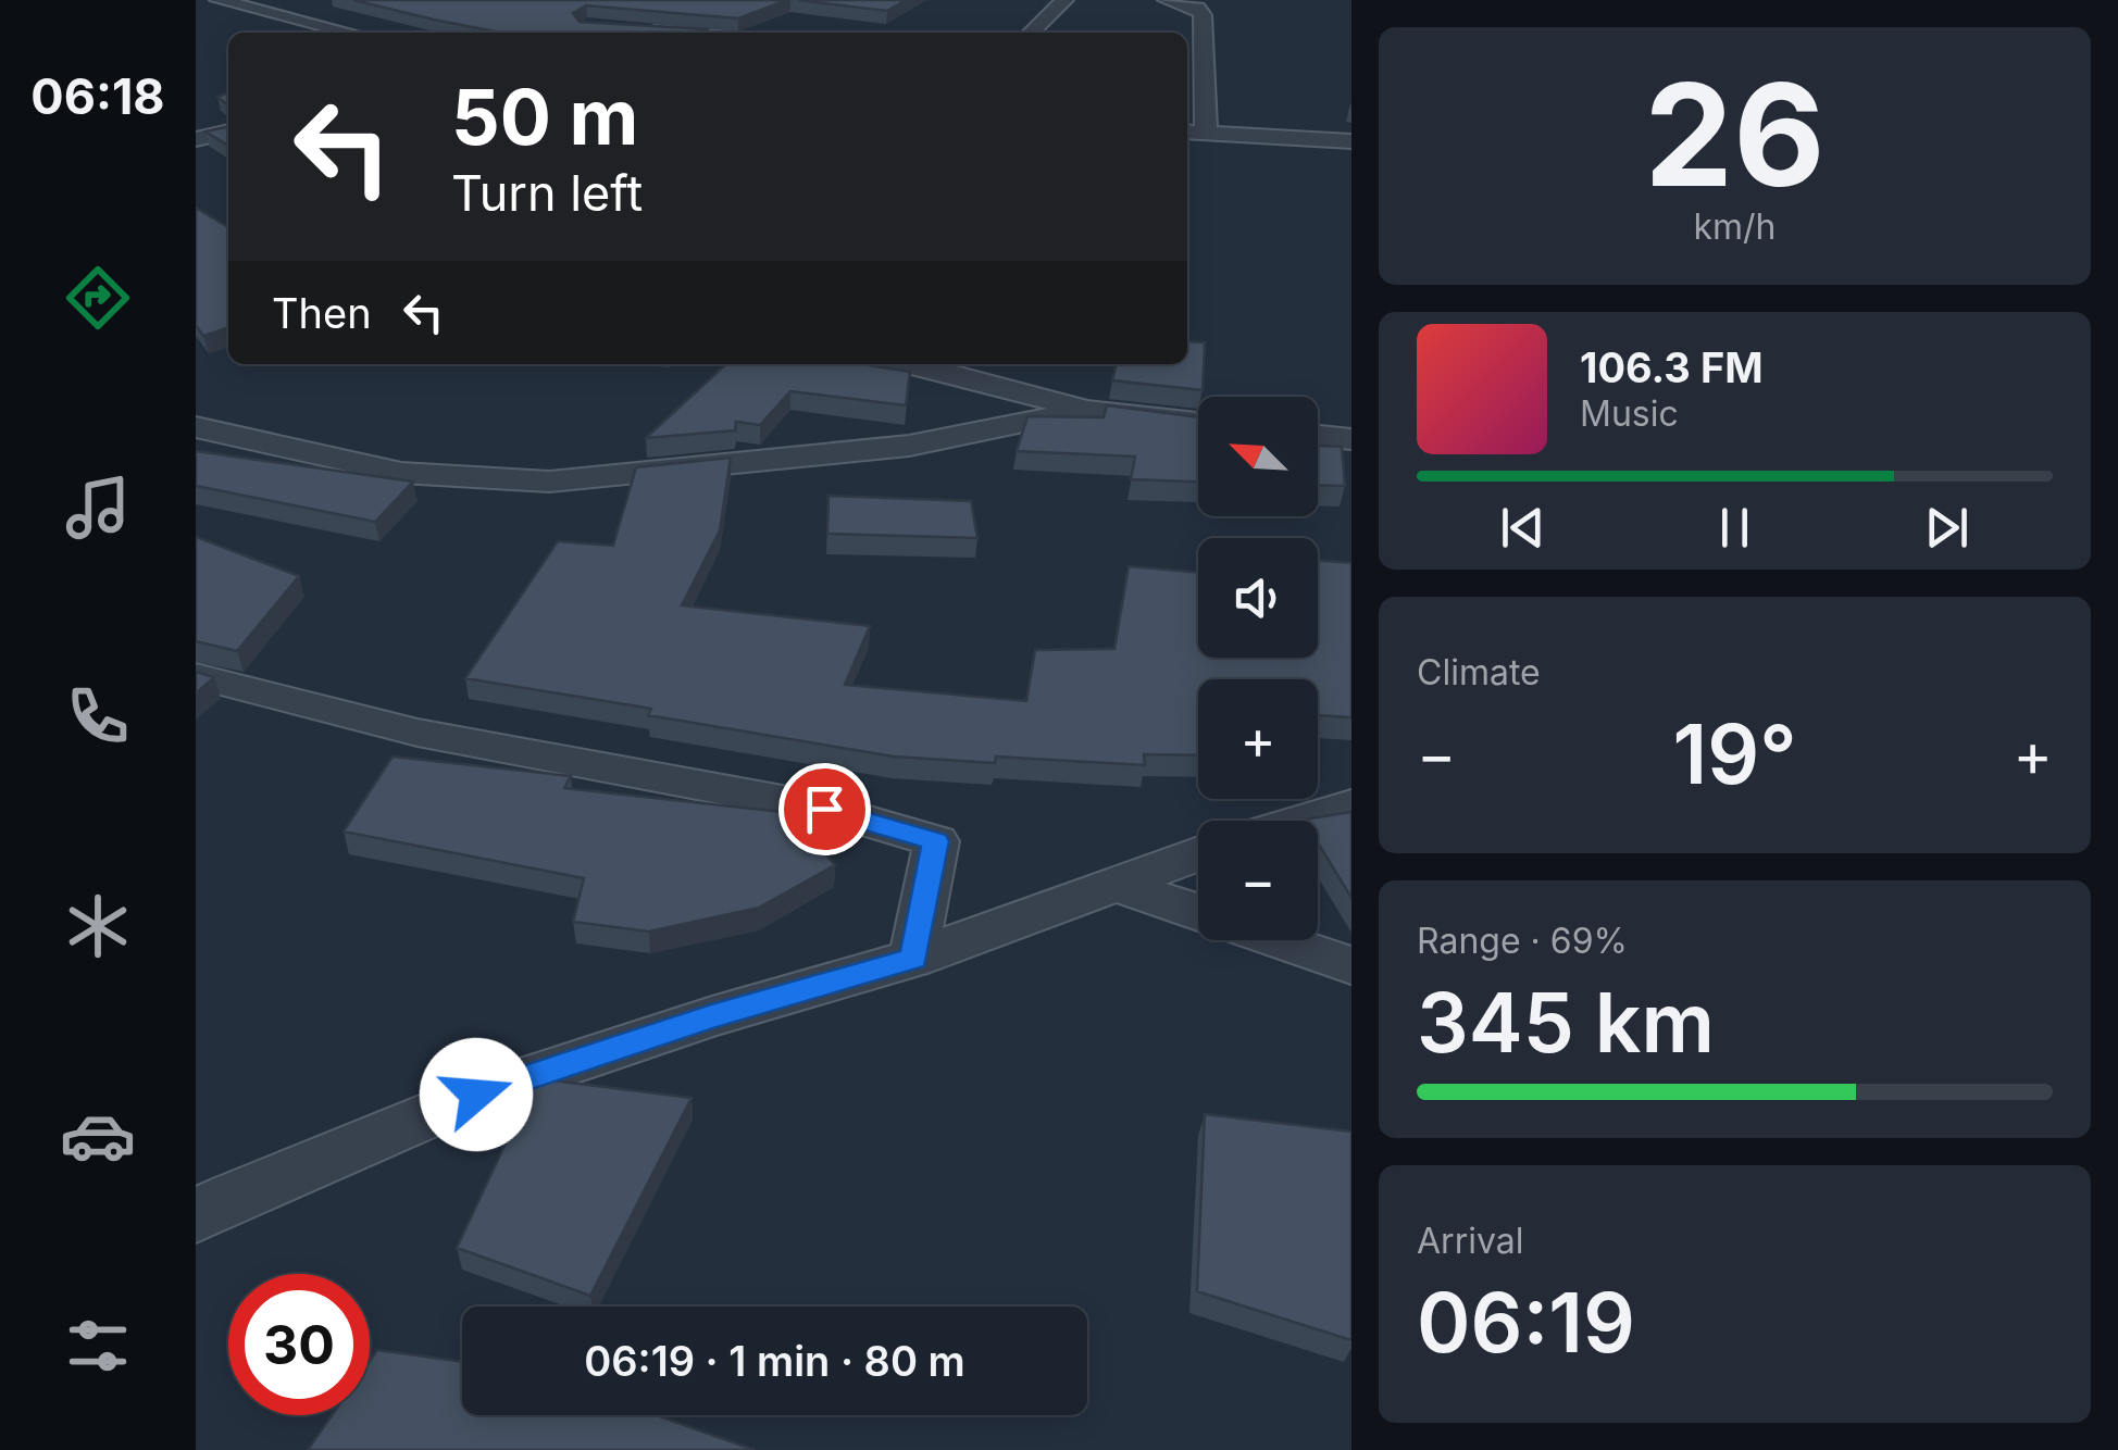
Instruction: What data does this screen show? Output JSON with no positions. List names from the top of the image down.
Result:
{
  "north": "top left",
  "page": {
    "tabs": "06:18",
    "tile": [
      ["26", "km/h"],
      "Climate",
      ["Range · 69%", "345 km"],
      ["Arrival", "06:19"]
    ],
    "turn": ["50 m", "Turn left"],
    "then": "Then",
    "song": ["106.3 FM", "Music"],
    "map_buttons": ["+", "−"],
    "heat": ["−", "19°", "+"],
    "limit": "30",
    "trip": "06:19 · 1 min · 80 m"
  }
}
